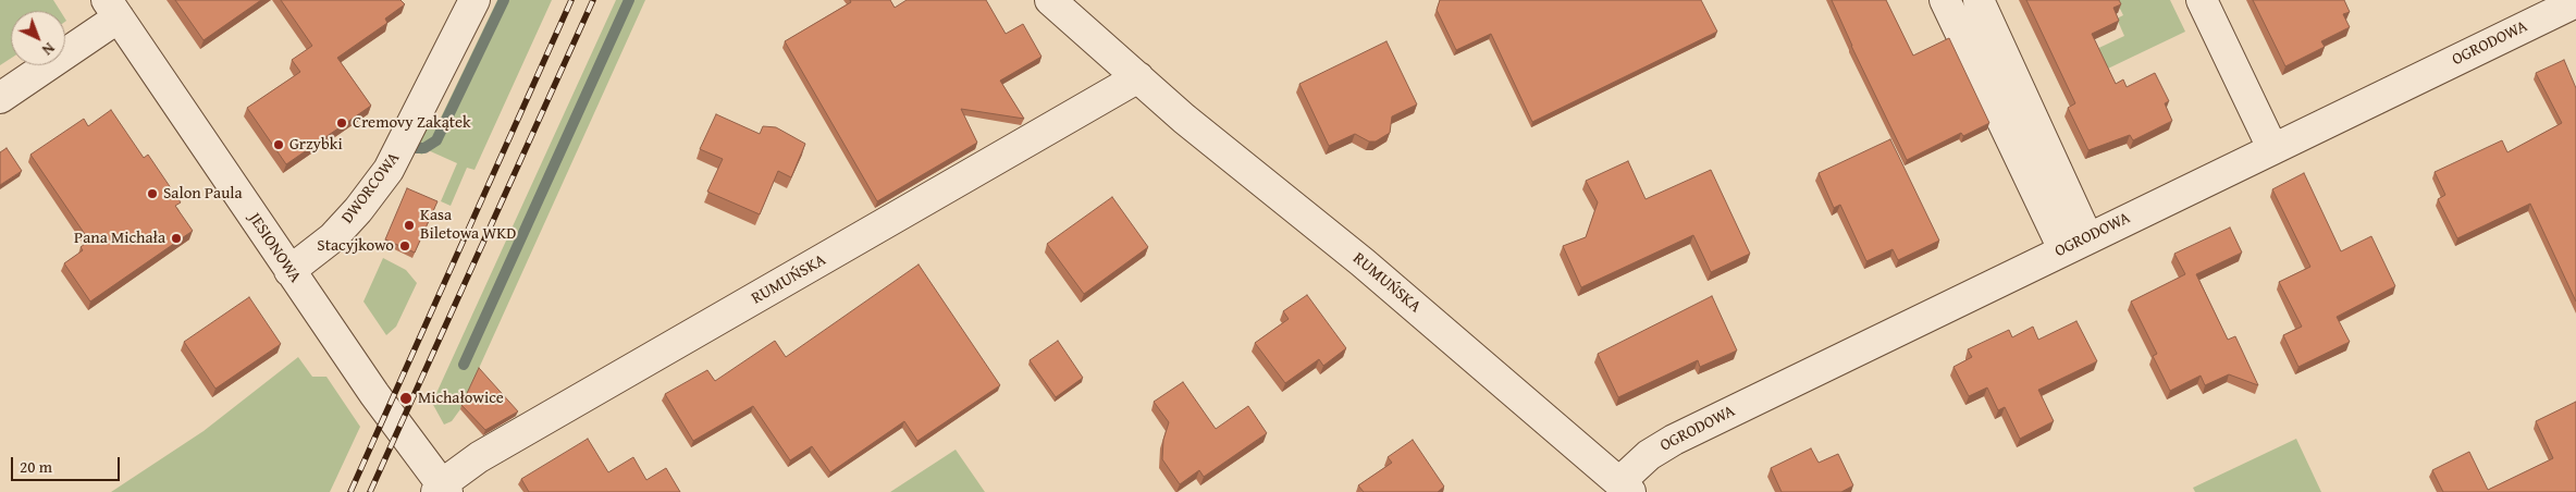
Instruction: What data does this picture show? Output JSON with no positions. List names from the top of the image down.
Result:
{
  "streets": {
    "street": [
      "OGRODOWA",
      "DWORCOWA",
      "JESIONOWA",
      "RUMUŃSKA"
    ]
  },
  "crossings": [
    ["OGRODOWA", "RUMUŃSKA"],
    ["DWORCOWA", "JESIONOWA"],
    ["JESIONOWA", "RUMUŃSKA"]
  ],
  "places": [
    "Cremovy Zakątek",
    "Grzybki",
    "Salon Paula",
    "Kasa Biletowa WKD",
    "Pana Michała",
    "Stacyjkowo",
    "Michałowice"
  ],
  "scale_bar": "20 m",
  "north": "bottom right"
}
